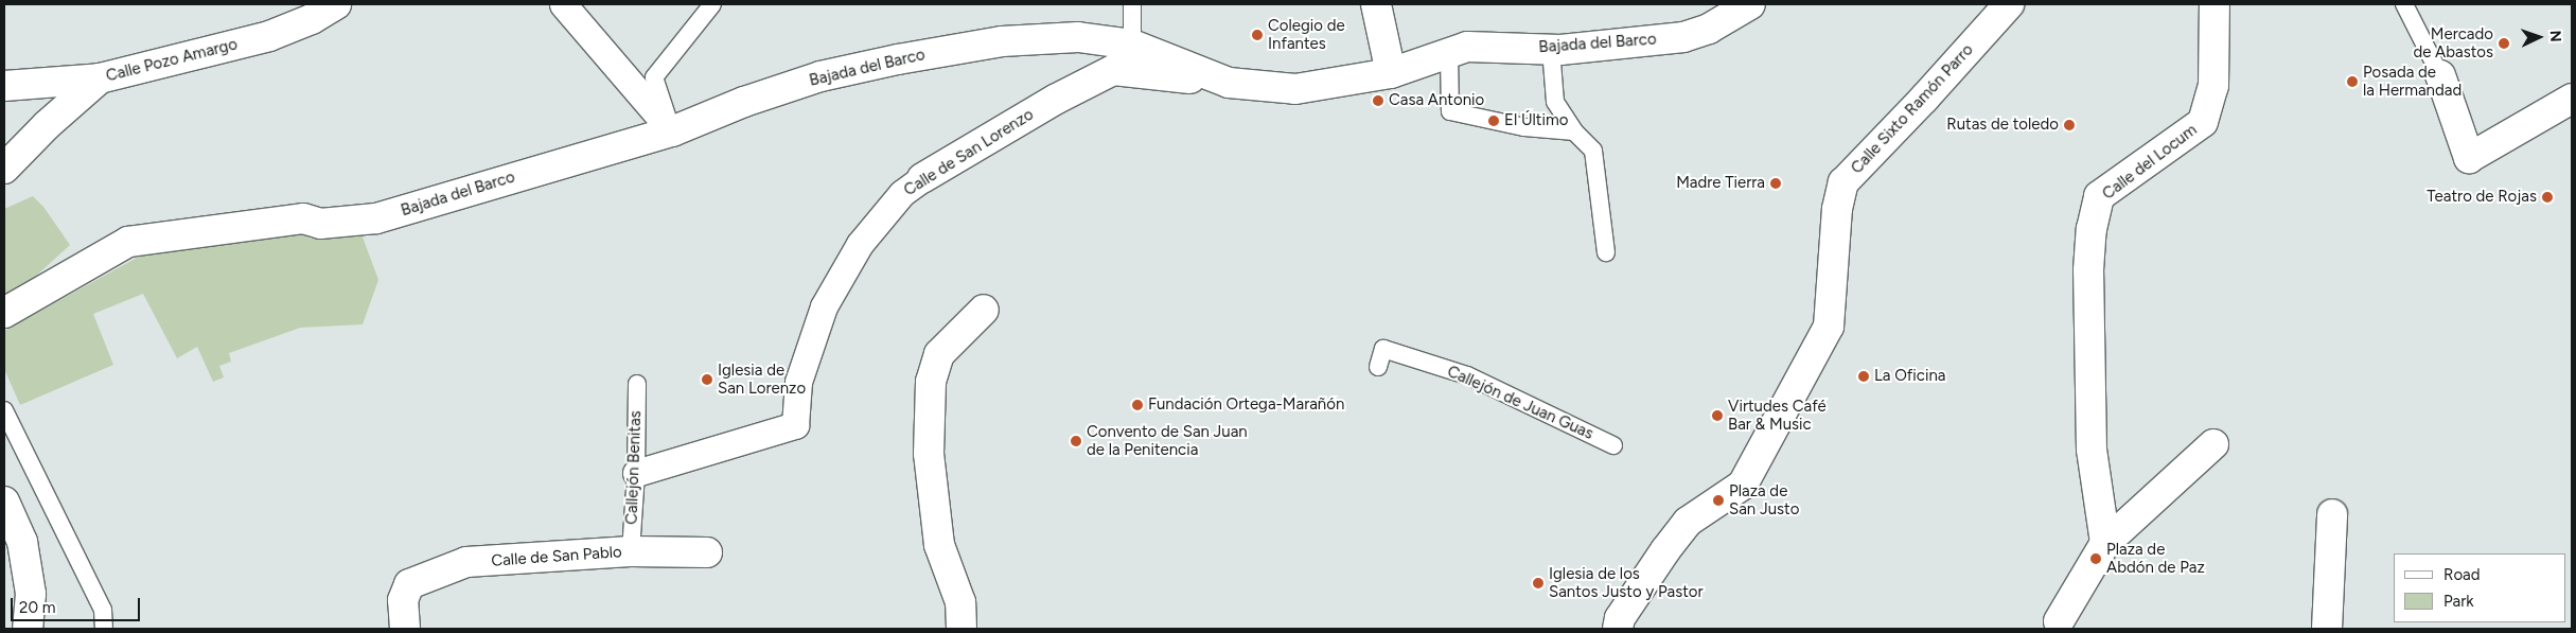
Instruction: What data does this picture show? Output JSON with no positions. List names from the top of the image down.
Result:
{
  "streets": {
    "street": [
      "Bajada del Barco",
      "Calle Pozo Amargo",
      "Calle Sixto Ramón Parro",
      "Calle de San Lorenzo",
      "Calle del Locum",
      "Calle de San Pablo"
    ],
    "lane": ["Callejón de Juan Guas", "Callejón Benitas"]
  },
  "crossings": [
    ["Bajada del Barco", "Calle de San Lorenzo"],
    ["Calle de San Lorenzo", "Callejón Benitas"],
    ["Callejón Benitas", "Calle de San Pablo"]
  ],
  "places": [
    "Colegio de Infantes",
    "Mercado de Abastos",
    "Posada de la Hermandad",
    "Casa Antonio",
    "El Último",
    "Rutas de toledo",
    "Madre Tierra",
    "Teatro de Rojas",
    "La Oficina",
    "Iglesia de San Lorenzo",
    "Fundación Ortega-Marañón",
    "Virtudes Café Bar & Music",
    "Convento de San Juan de la Penitencia",
    "Plaza de San Justo",
    "Plaza de Abdón de Paz",
    "Iglesia de los Santos Justo y Pastor"
  ],
  "legend": ["Road", "Park"],
  "scale_bar": "20 m",
  "north": "right"
}
